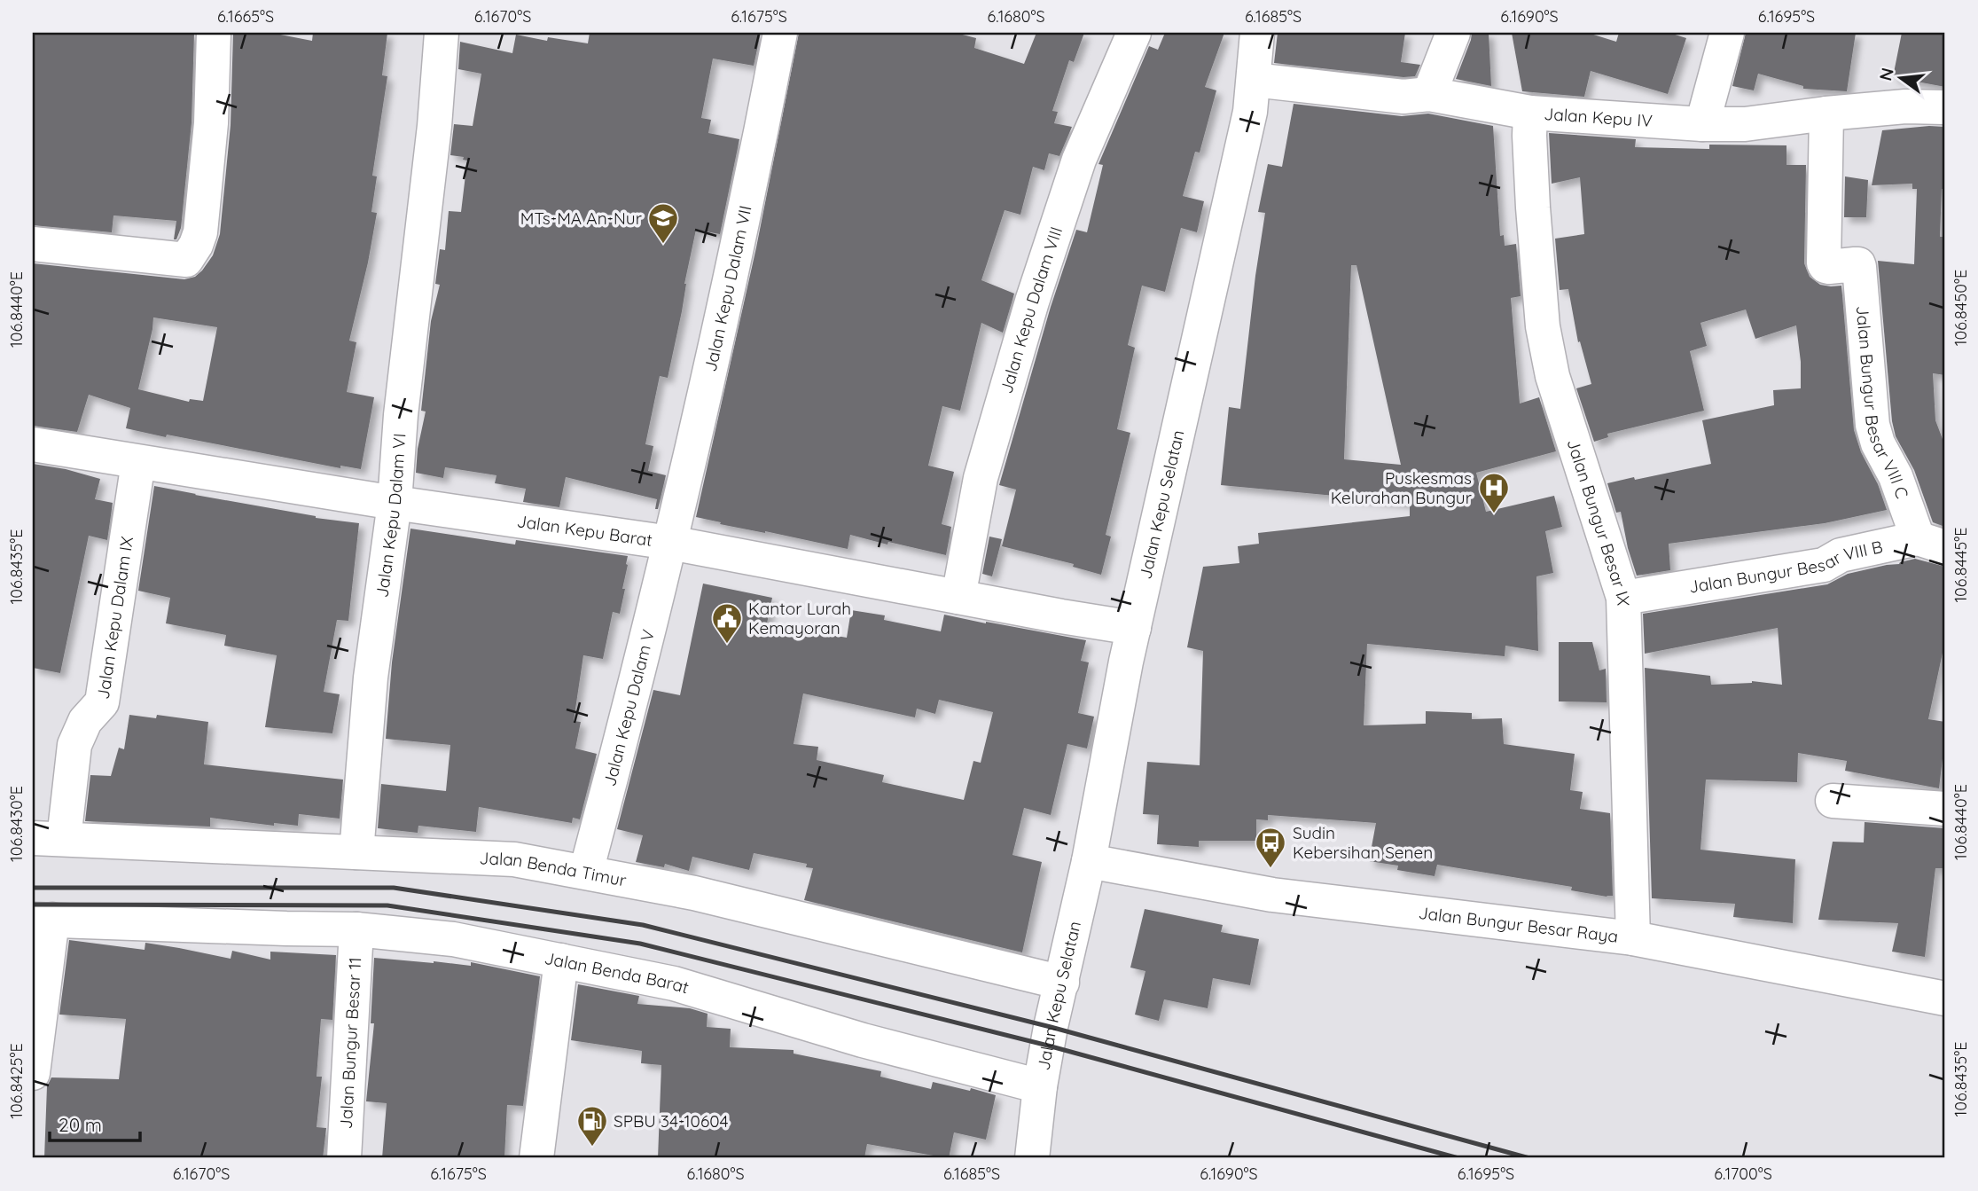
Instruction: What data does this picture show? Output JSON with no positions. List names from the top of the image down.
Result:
{
  "streets": {
    "street": [
      "Jalan Kepu IV",
      "Jalan Kepu Dalam VII",
      "Jalan Kepu Dalam VIII",
      "Jalan Bungur Besar VIII C",
      "Jalan Kepu Selatan",
      "Jalan Kepu Dalam VI",
      "Jalan Bungur Besar IX",
      "Jalan Kepu Barat",
      "Jalan Bungur Besar VIII B",
      "Jalan Kepu Dalam IX",
      "Jalan Kepu Dalam V",
      "Jalan Benda Timur",
      "Jalan Bungur Besar Raya",
      "Jalan Benda Barat",
      "Jalan Bungur Besar 11"
    ]
  },
  "crossings": [
    ["Jalan Kepu IV", "Jalan Bungur Besar VIII C"],
    ["Jalan Kepu IV", "Jalan Kepu Selatan"],
    ["Jalan Kepu IV", "Jalan Bungur Besar IX"],
    ["Jalan Kepu Dalam VII", "Jalan Kepu Barat"],
    ["Jalan Kepu Dalam VII", "Jalan Kepu Dalam V"],
    ["Jalan Kepu Dalam VIII", "Jalan Kepu Barat"],
    ["Jalan Bungur Besar VIII C", "Jalan Bungur Besar VIII B"],
    ["Jalan Kepu Selatan", "Jalan Kepu Barat"],
    ["Jalan Kepu Selatan", "Jalan Benda Timur"],
    ["Jalan Kepu Selatan", "Jalan Bungur Besar Raya"],
    ["Jalan Kepu Selatan", "Jalan Benda Barat"],
    ["Jalan Kepu Dalam VI", "Jalan Kepu Barat"],
    ["Jalan Kepu Dalam VI", "Jalan Benda Timur"],
    ["Jalan Bungur Besar IX", "Jalan Bungur Besar VIII B"],
    ["Jalan Bungur Besar IX", "Jalan Bungur Besar Raya"],
    ["Jalan Kepu Barat", "Jalan Kepu Dalam IX"],
    ["Jalan Kepu Barat", "Jalan Kepu Dalam V"],
    ["Jalan Kepu Dalam IX", "Jalan Benda Timur"],
    ["Jalan Kepu Dalam V", "Jalan Benda Timur"],
    ["Jalan Benda Barat", "Jalan Bungur Besar 11"]
  ],
  "places": {
    "school or university": ["MTs-MA An-Nur"],
    "hospital": ["Puskesmas Kelurahan Bungur"],
    "public building": ["Kantor Lurah Kemayoran"],
    "bus stop": ["Sudin Kebersihan Senen"],
    "fuel station": ["SPBU 34-10604"]
  },
  "scale_bar": "20 m",
  "north": "left",
  "coordinates": [
    "6.1665°S",
    "6.1670°S",
    "6.1675°S",
    "6.1680°S",
    "6.1685°S",
    "6.1690°S",
    "6.1695°S",
    "106.8450°E",
    "106.8440°E",
    "106.8445°E",
    "106.8435°E",
    "106.8430°E",
    "106.8425°E",
    "6.1700°S"
  ]
}
